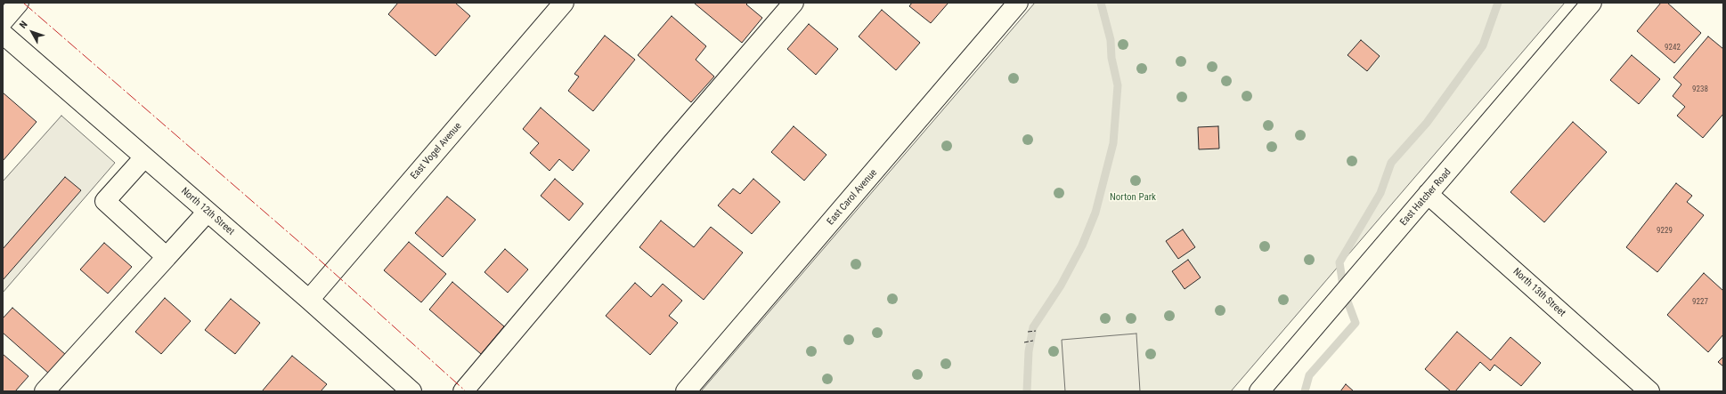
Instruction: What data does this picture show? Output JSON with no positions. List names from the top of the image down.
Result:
{
  "streets": {
    "street": [
      "East Vogel Avenue",
      "East Carol Avenue",
      "East Hatcher Road",
      "North 12th Street",
      "North 13th Street"
    ]
  },
  "crossings": [
    ["East Vogel Avenue", "North 12th Street"],
    ["East Hatcher Road", "North 13th Street"]
  ],
  "parks": ["Norton Park"],
  "house_numbers": [
    "9242",
    "9238",
    "9229",
    "9227"
  ],
  "north": "top left"
}
